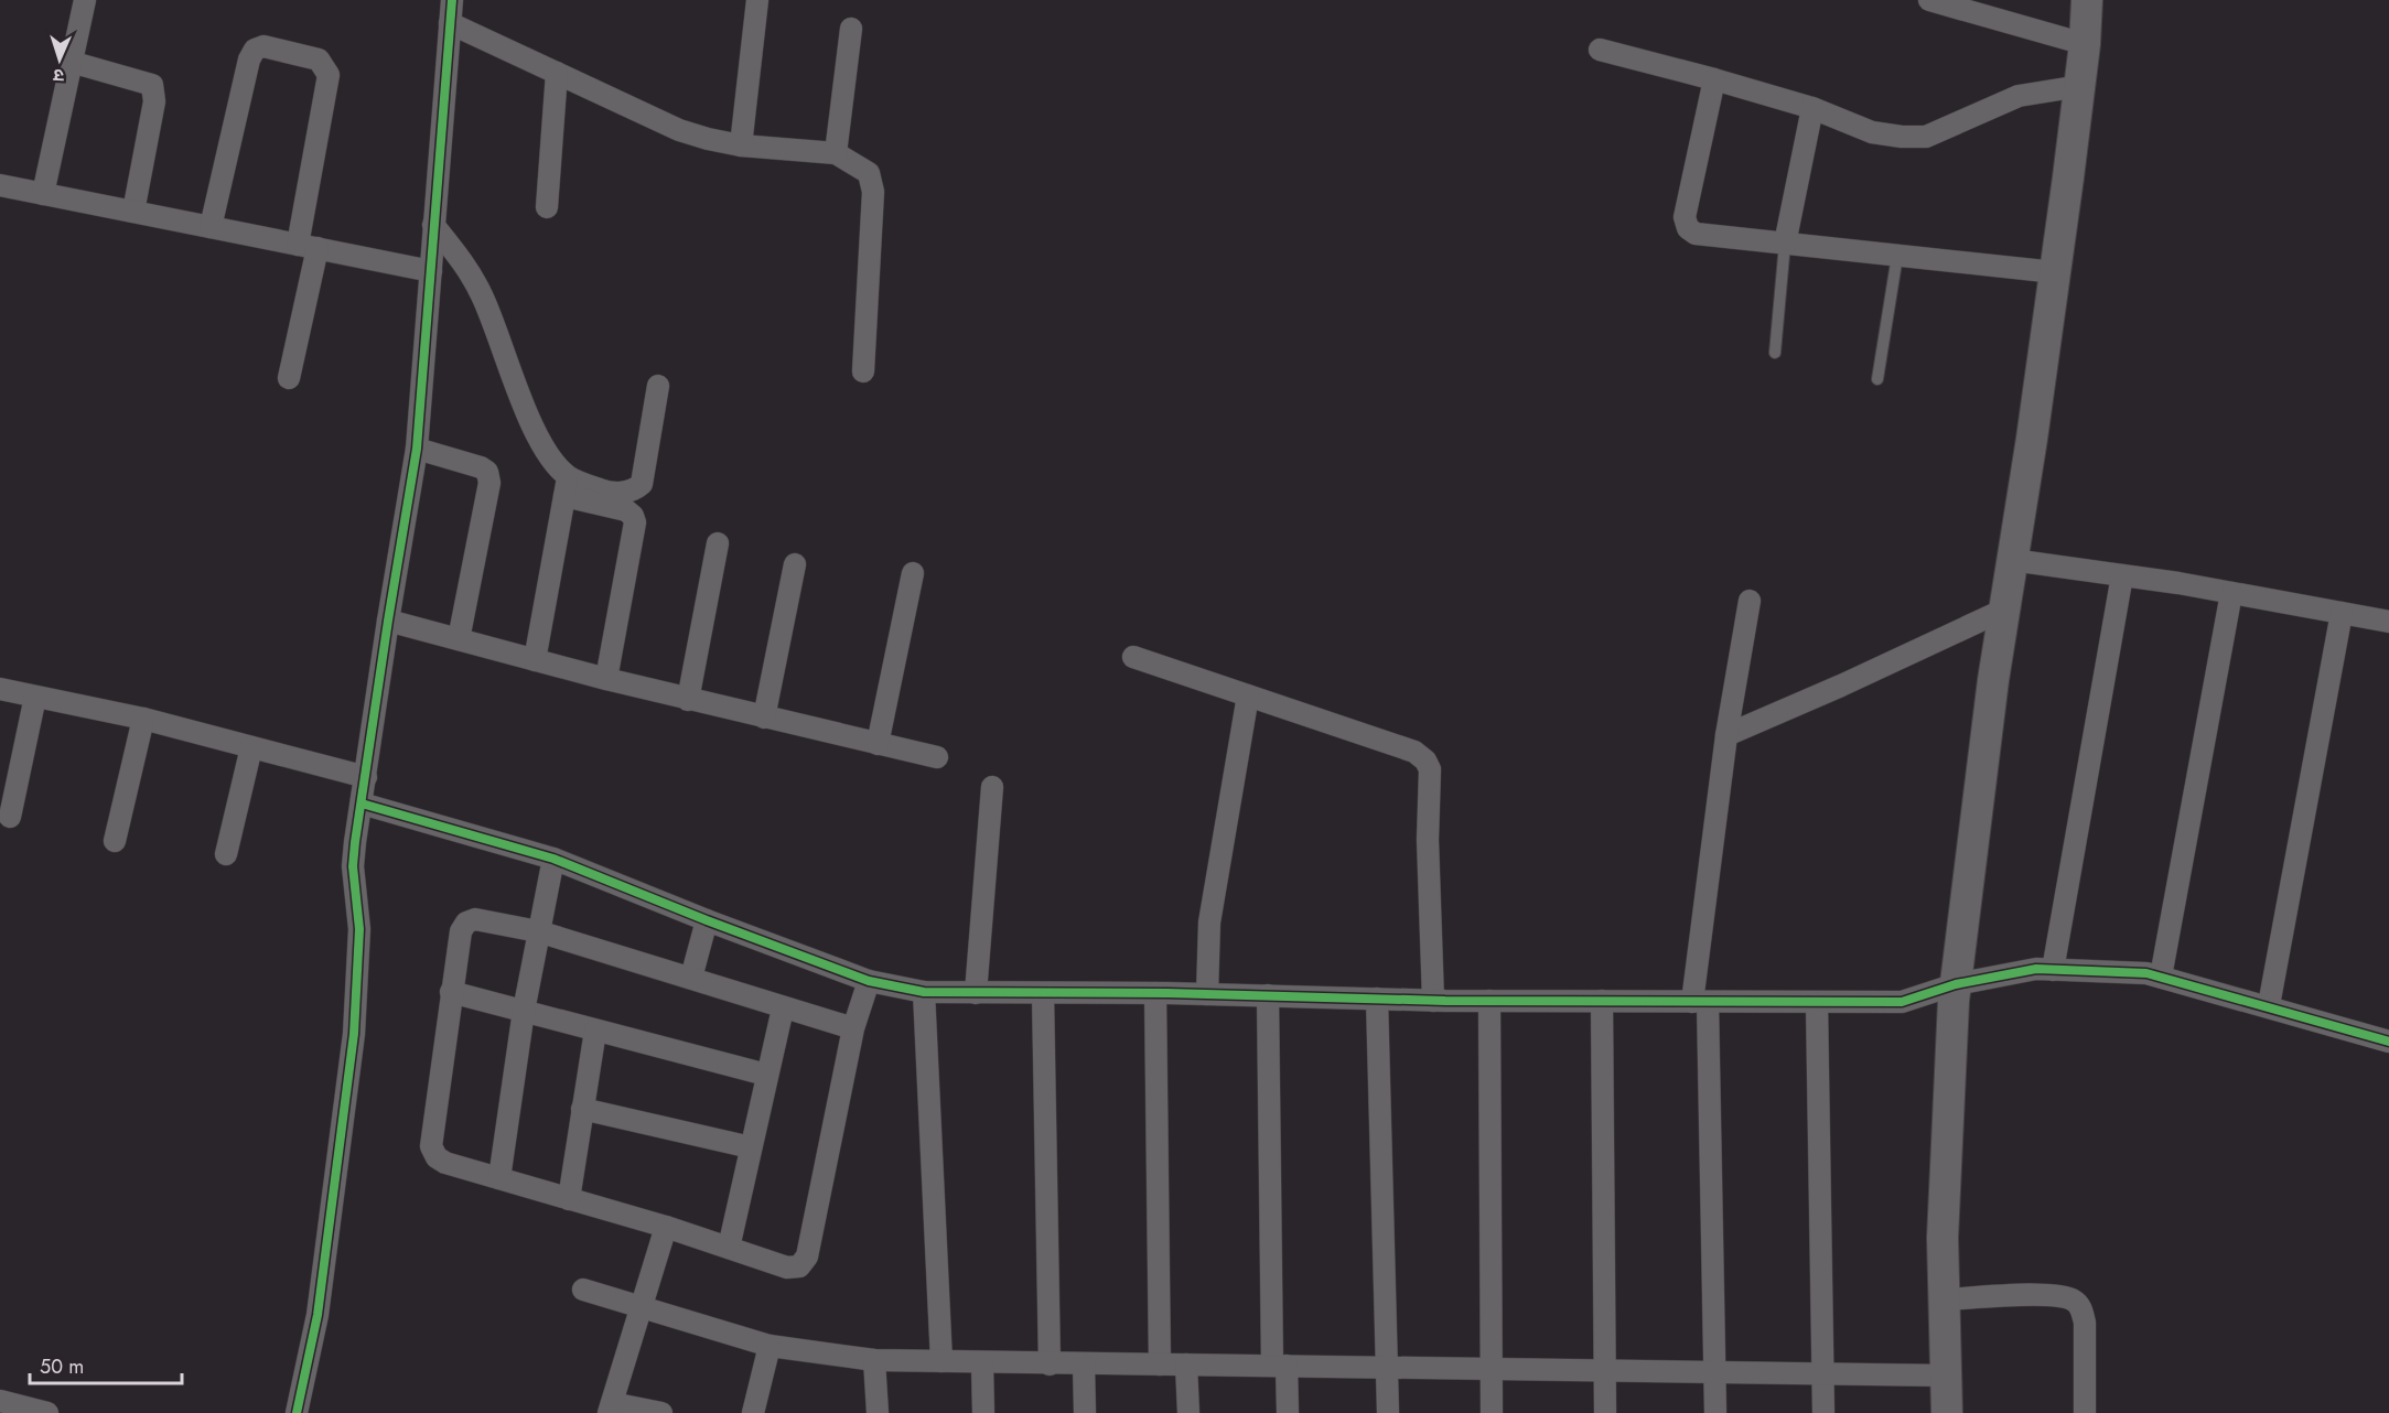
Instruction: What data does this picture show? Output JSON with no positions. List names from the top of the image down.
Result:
{
  "scale_bar": "50 m",
  "north": "bottom"
}
